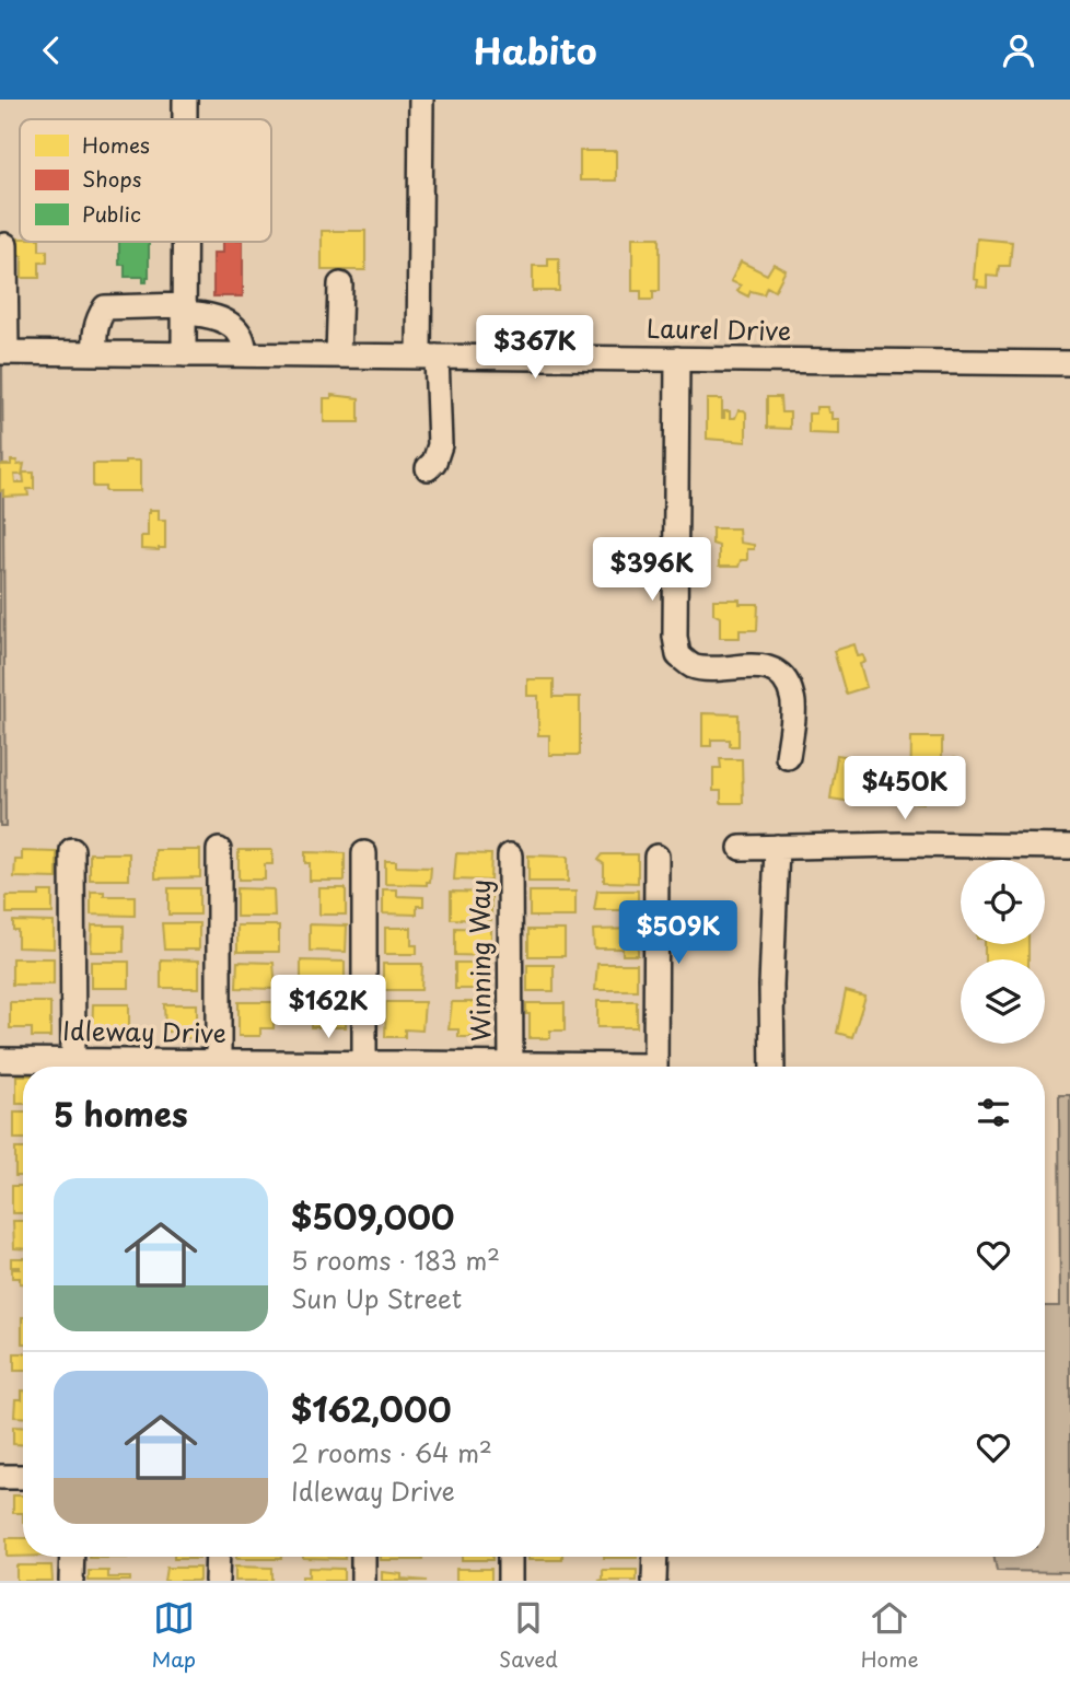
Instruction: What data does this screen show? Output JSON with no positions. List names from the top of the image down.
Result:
{
  "streets": {
    "street": ["Laurel Drive", "Winning Way", "Idleway Drive"]
  },
  "legend": ["Homes", "Shops", "Public"],
  "page": {
    "header": "Habito",
    "price": [
      "$367K",
      "$396K",
      "$450K",
      "$509K",
      "$162K"
    ],
    "heading": "5 homes",
    "list": [
      {
        "name": "$509,000",
        "note": "5 rooms · 183 m² · Sun Up Street"
      },
      {
        "name": "$162,000",
        "note": "2 rooms · 64 m² · Idleway Drive"
      }
    ],
    "tabs": ["Map", "Saved", "Home"]
  }
}
